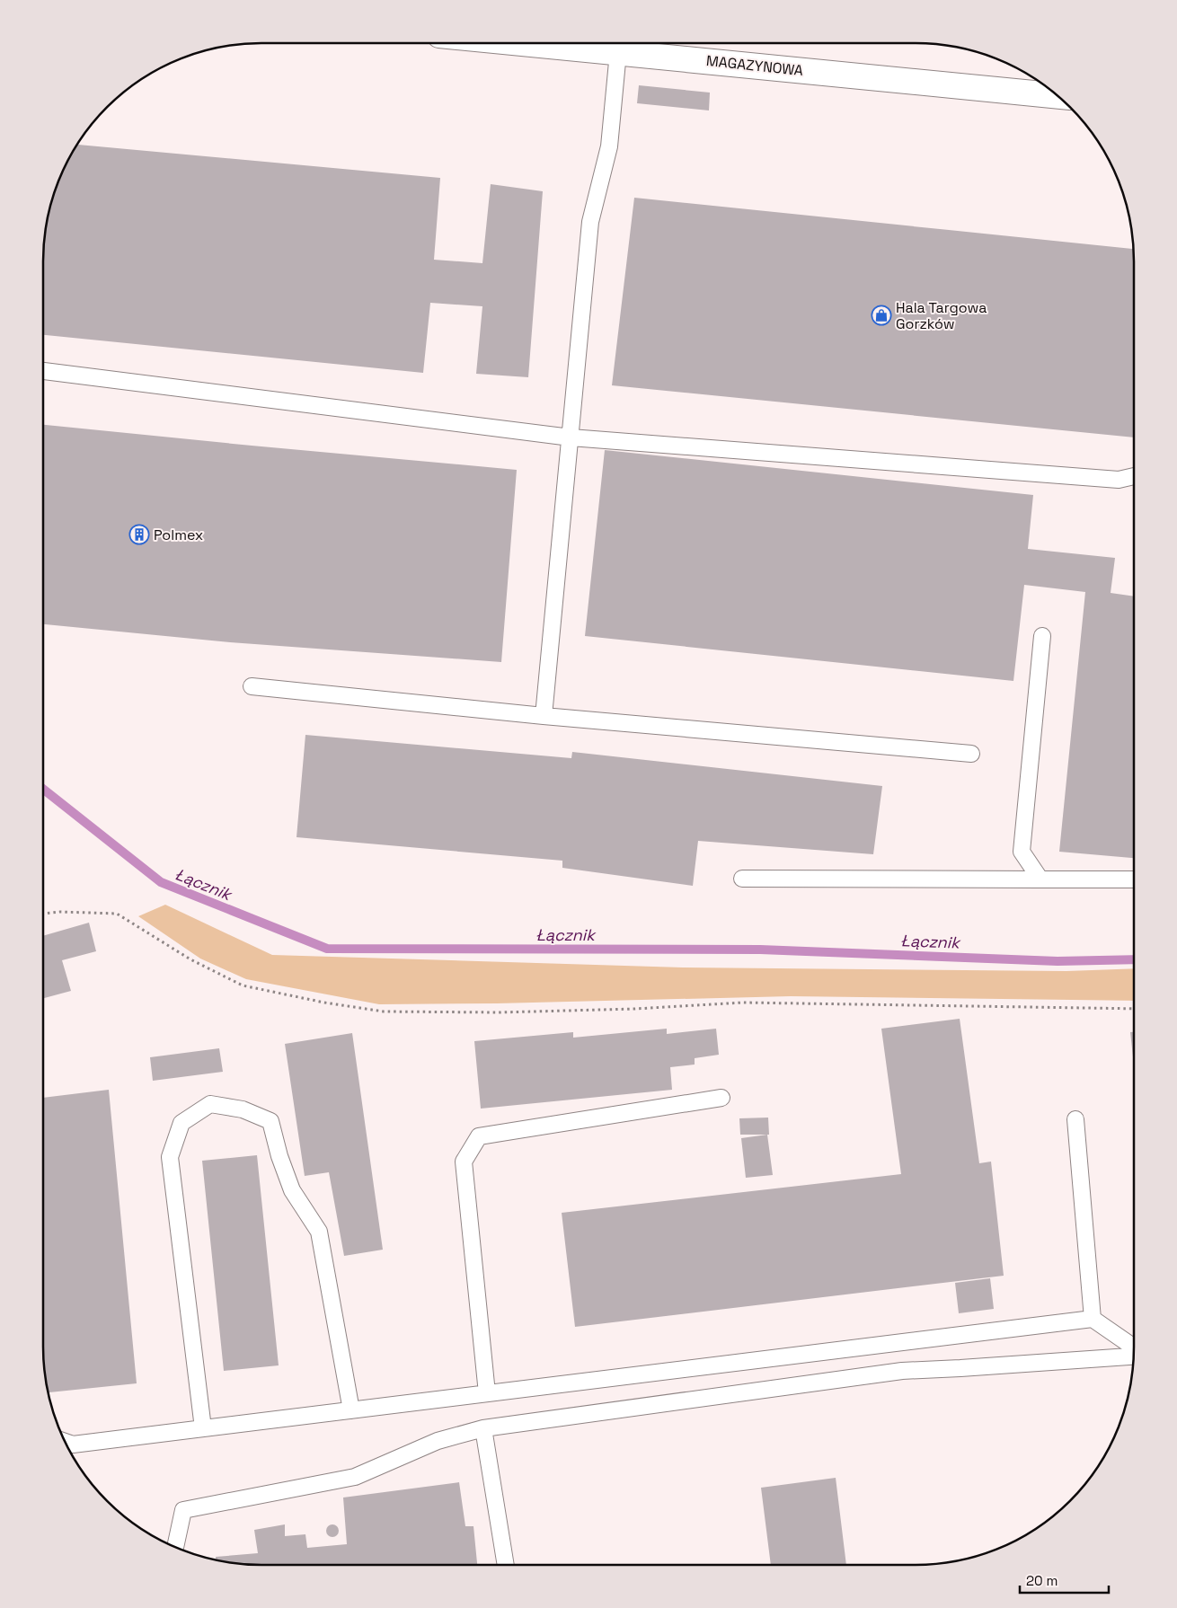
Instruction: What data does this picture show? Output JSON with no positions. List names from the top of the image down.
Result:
{
  "streets": {
    "street": ["MAGAZYNOWA"]
  },
  "water": ["Łącznik"],
  "places": {
    "shop": ["Hala Targowa Gorzków"],
    "building": ["Polmex"]
  },
  "scale_bar": "20 m"
}
